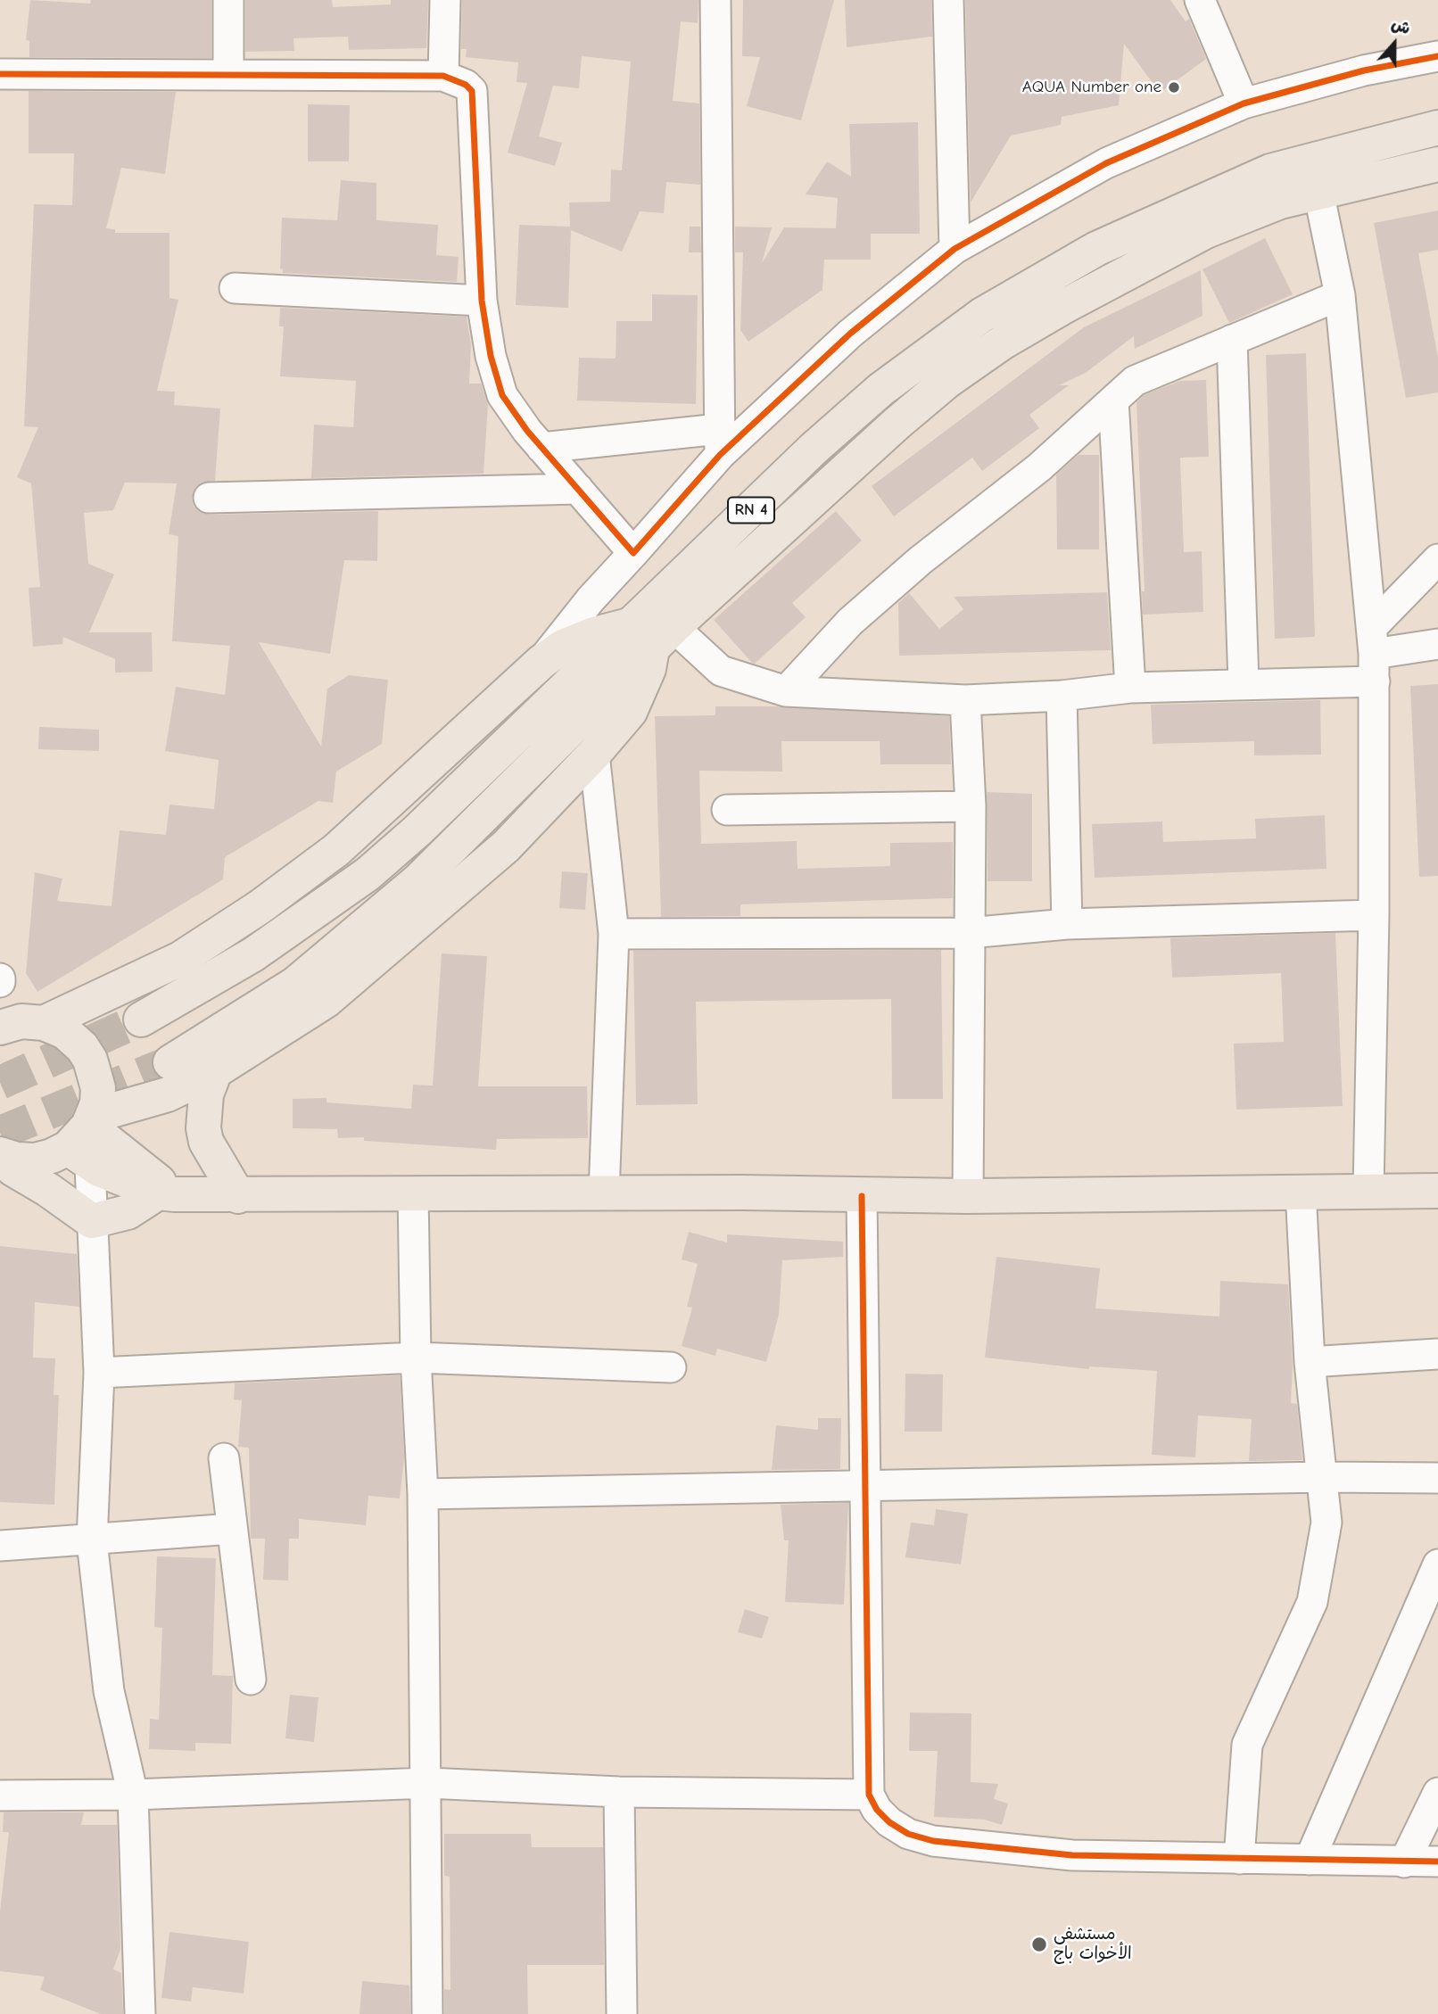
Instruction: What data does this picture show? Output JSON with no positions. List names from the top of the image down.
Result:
{
  "streets": {
    "main road": ["RN 4"]
  },
  "places": ["AQUA Number one", "مستشفى الأخوات باج"],
  "north": "top"
}
